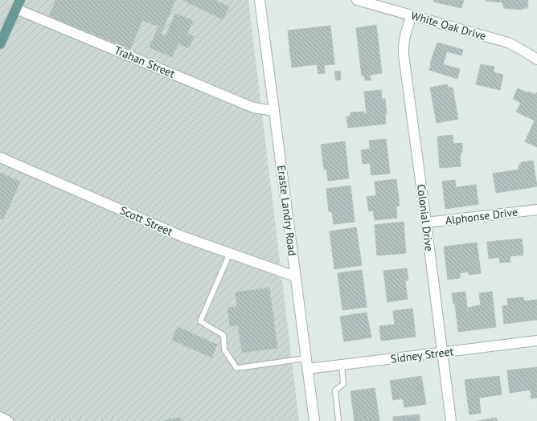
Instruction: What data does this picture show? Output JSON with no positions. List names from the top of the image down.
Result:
{
  "streets": {
    "street": [
      "White Oak Drive",
      "Trahan Street",
      "Eraste Landry Road",
      "Alphonse Drive",
      "Colonial Drive",
      "Scott Street",
      "Sidney Street"
    ]
  },
  "crossings": [
    ["White Oak Drive", "Colonial Drive"],
    ["Trahan Street", "Eraste Landry Road"],
    ["Eraste Landry Road", "Scott Street"],
    ["Eraste Landry Road", "Sidney Street"],
    ["Alphonse Drive", "Colonial Drive"],
    ["Colonial Drive", "Sidney Street"]
  ]
}
